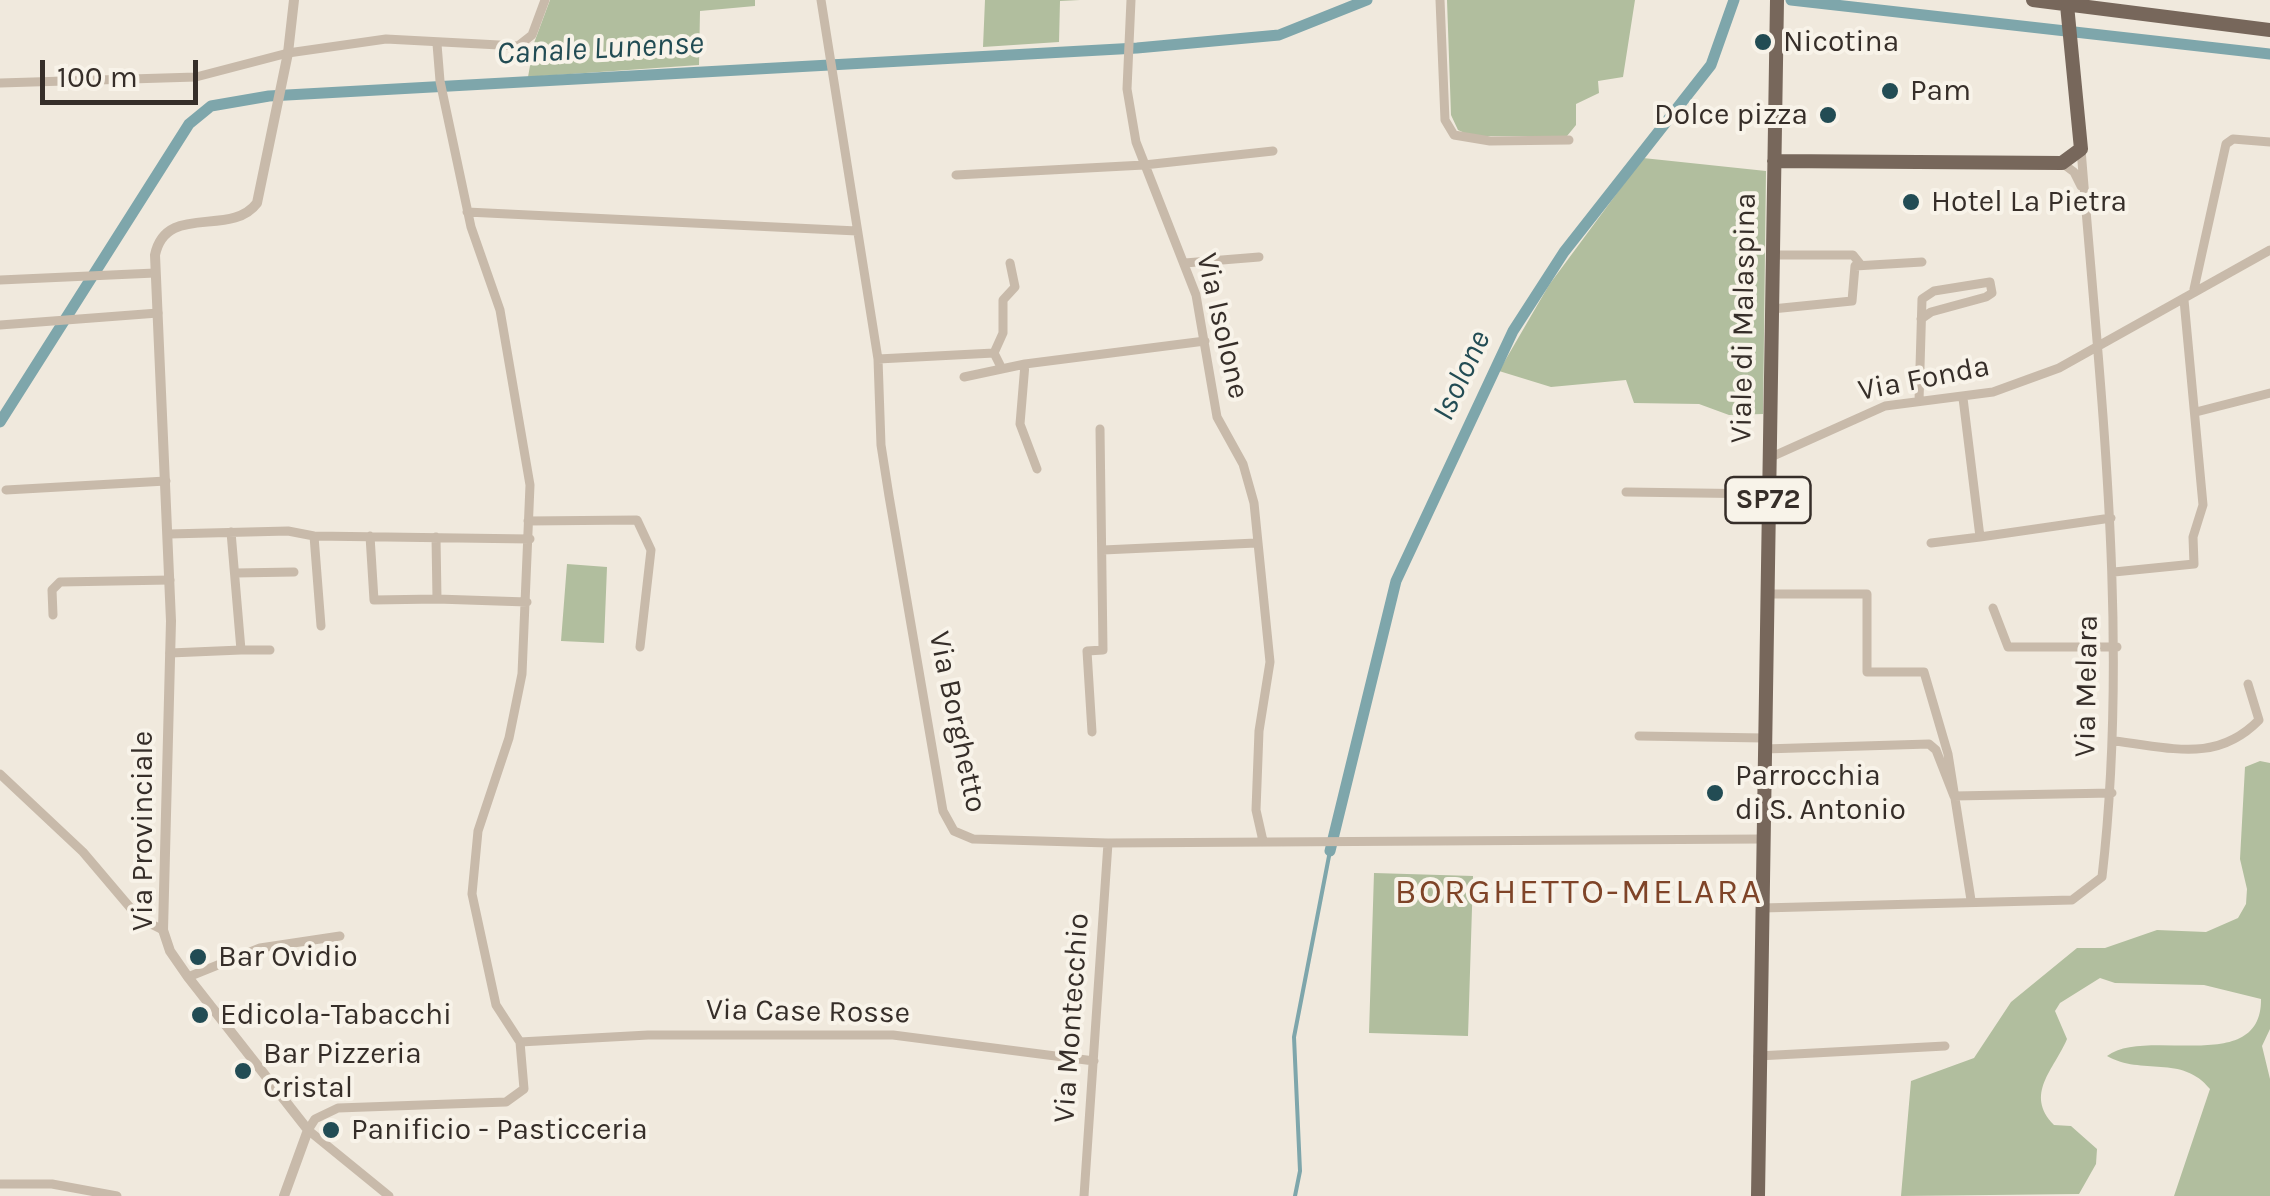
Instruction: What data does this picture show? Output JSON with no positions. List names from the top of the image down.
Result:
{
  "streets": {
    "main road": ["Viale di Malaspina", "SP72", "Via Melara"],
    "street": [
      "Via Isolone",
      "Via Fonda",
      "Via Borghetto",
      "Via Provinciale",
      "Via Case Rosse",
      "Via Montecchio"
    ]
  },
  "crossings": [
    ["Viale di Malaspina", "Via Fonda"],
    ["Viale di Malaspina", "SP72"],
    ["Viale di Malaspina", "Via Melara"],
    ["Viale di Malaspina", "Via Borghetto"],
    ["Via Isolone", "Via Borghetto"],
    ["Via Fonda", "Via Melara"],
    ["Via Borghetto", "Via Montecchio"],
    ["Via Case Rosse", "Via Montecchio"]
  ],
  "districts": ["BORGHETTO-MELARA"],
  "water": ["Canale Lunense", "Isolone"],
  "places": [
    "Nicotina",
    "Pam",
    "Dolce pizza",
    "Hotel La Pietra",
    "Parrocchia di S. Antonio",
    "Bar Ovidio",
    "Edicola-Tabacchi",
    "Bar Pizzeria Cristal",
    "Panificio - Pasticceria"
  ],
  "scale_bar": "100 m"
}
